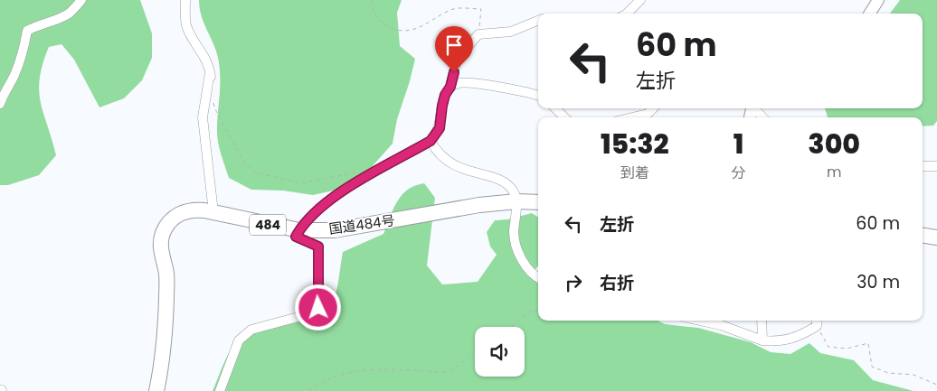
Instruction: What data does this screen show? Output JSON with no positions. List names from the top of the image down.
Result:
{
  "streets": {
    "highway": ["484", "国道484号"]
  },
  "page": {
    "turn": ["60 m", "左折"],
    "eta": [
      "15:32",
      "到着",
      "1",
      "分",
      "300",
      "m"
    ],
    "list": [
      {
        "name": "左折",
        "value": "60 m"
      },
      {
        "name": "右折",
        "value": "30 m"
      }
    ]
  }
}
